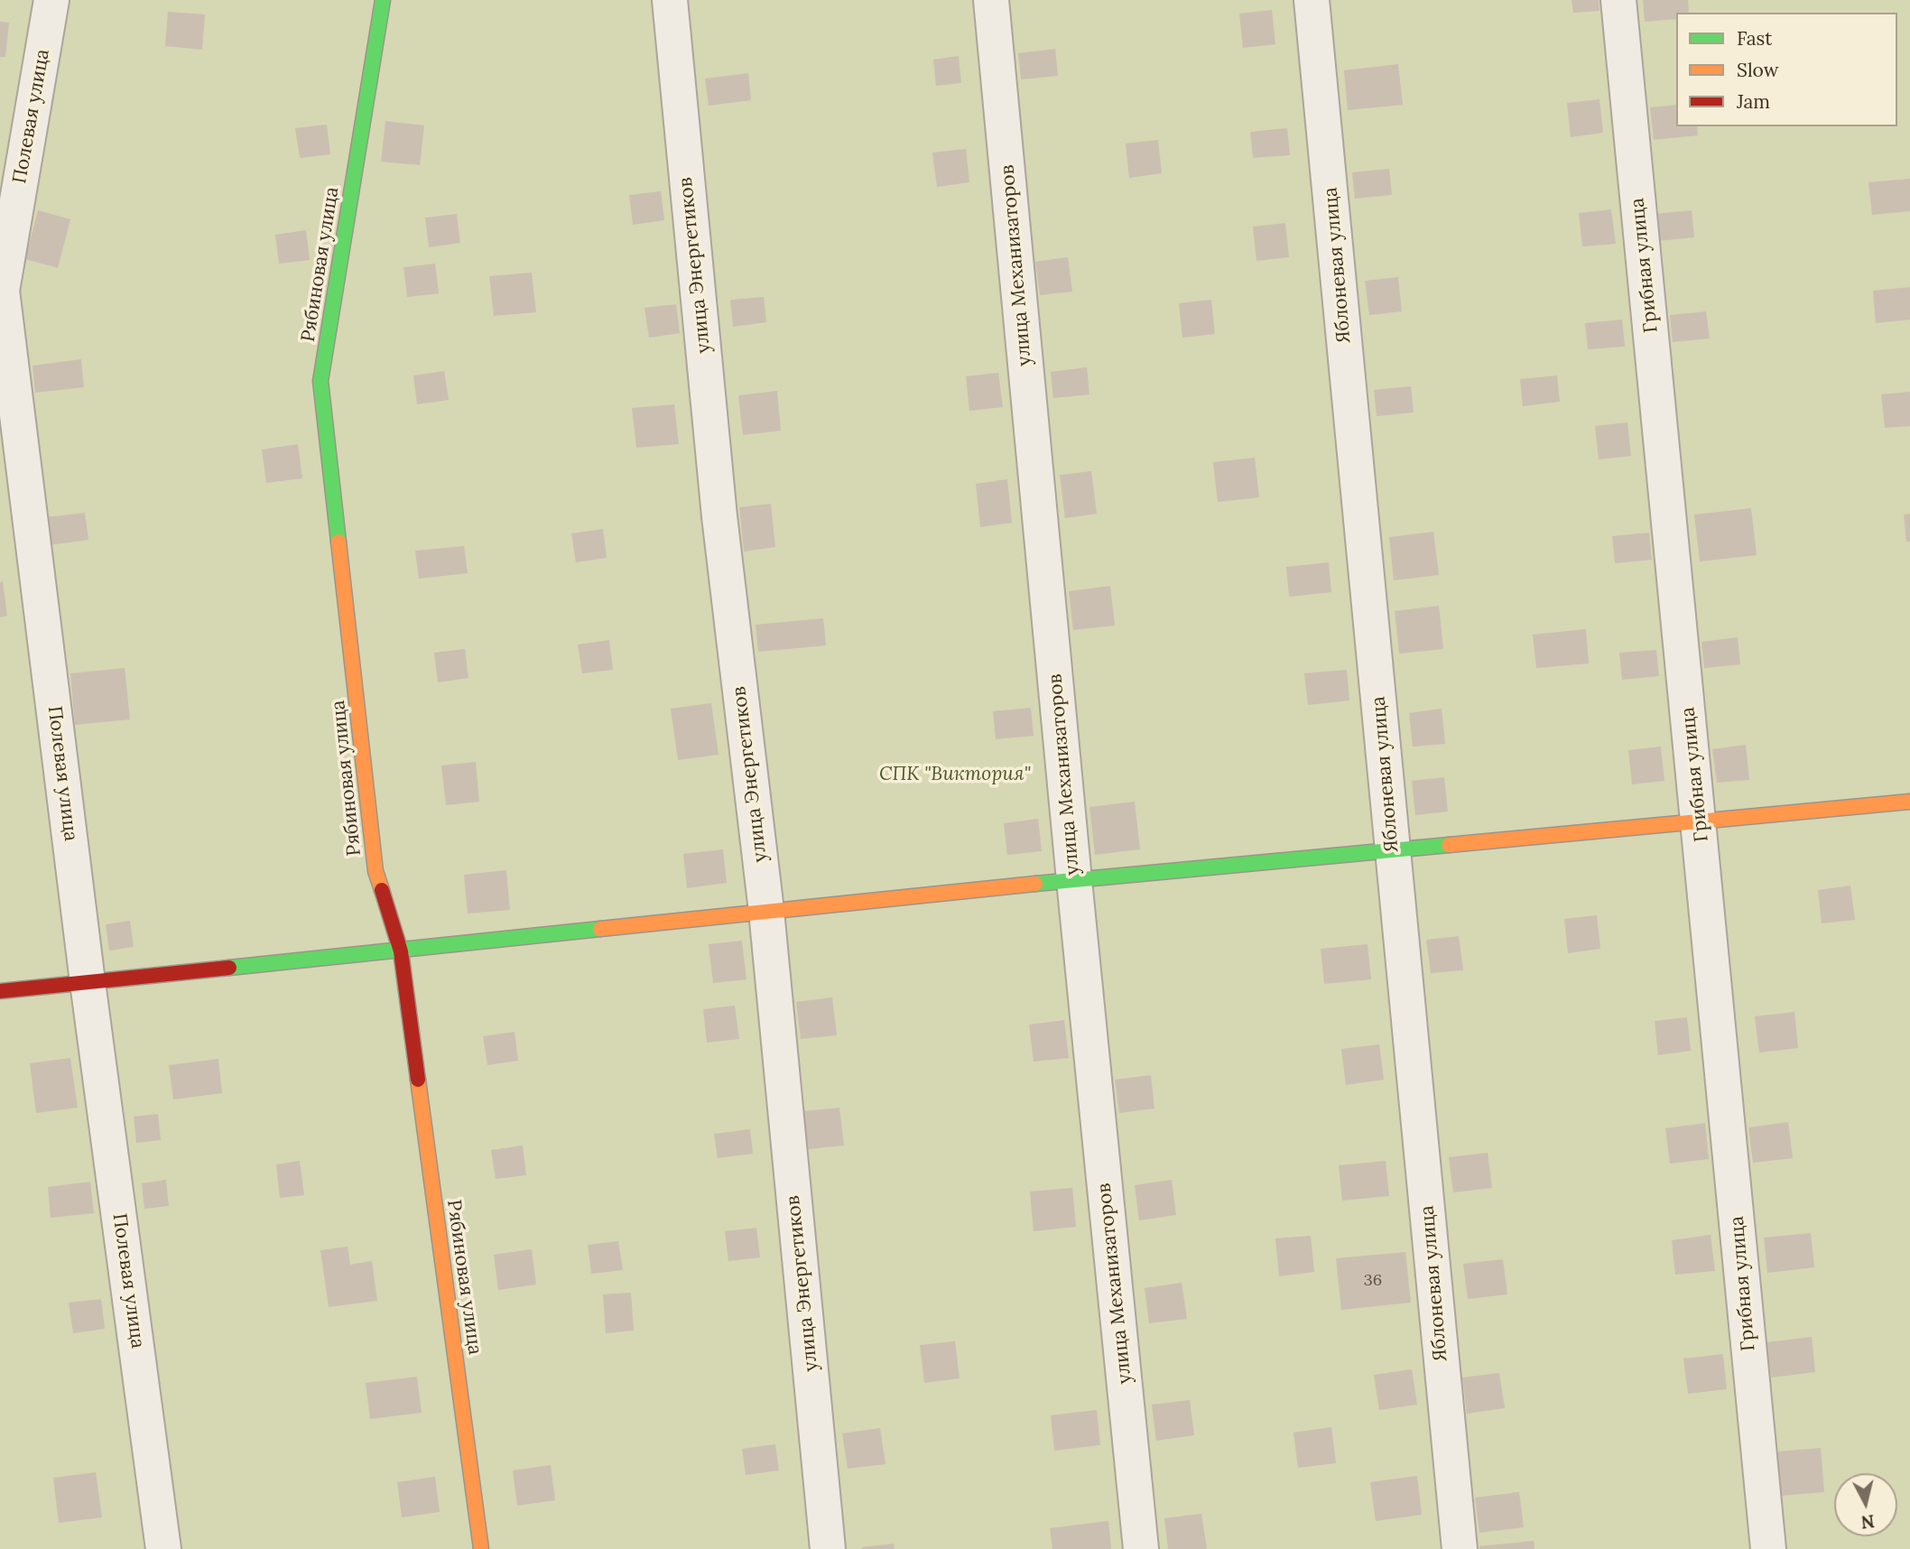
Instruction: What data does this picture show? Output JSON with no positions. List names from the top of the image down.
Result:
{
  "streets": {
    "street": [
      "Полевая улица",
      "Рябиновая улица",
      "улица Энергетиков",
      "улица Механизаторов",
      "Яблоневая улица",
      "Грибная улица"
    ]
  },
  "parks": ["СПК \"Виктория\""],
  "house_numbers": ["36"],
  "legend": ["Fast", "Slow", "Jam"],
  "north": "bottom"
}
